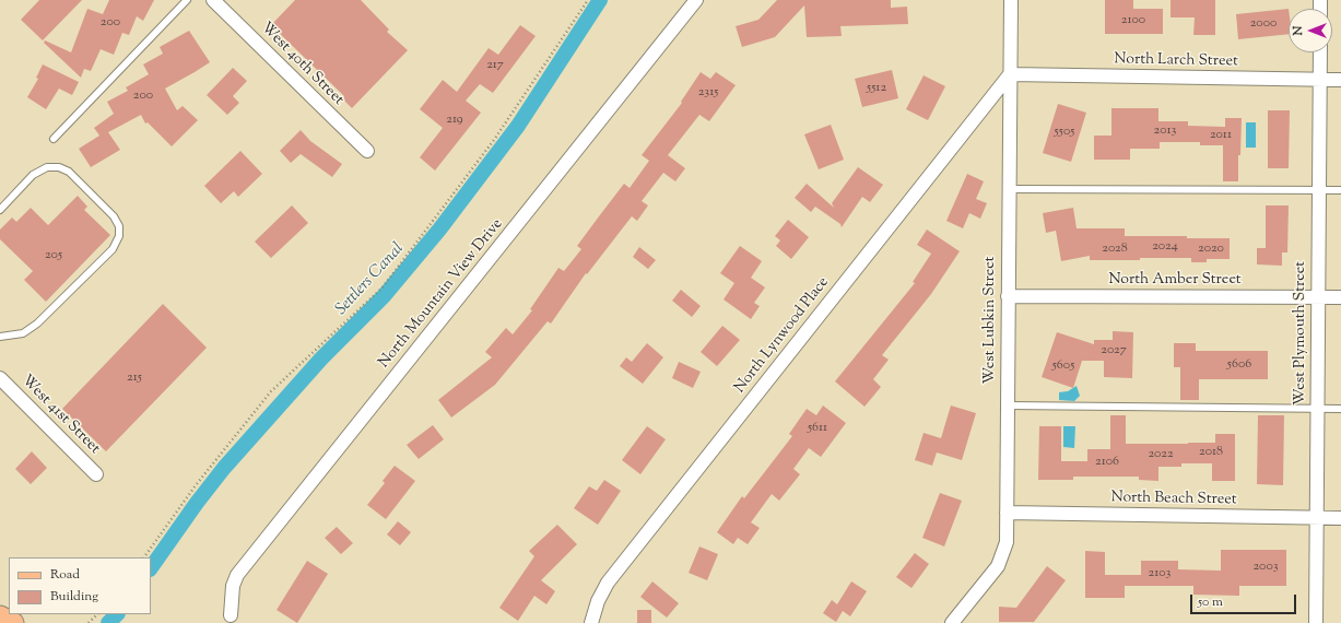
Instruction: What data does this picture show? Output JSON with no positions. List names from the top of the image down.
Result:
{
  "streets": {
    "street": [
      "North Larch Street",
      "West 40th Street",
      "North Amber Street",
      "North Mountain View Drive",
      "West Lubkin Street",
      "West Plymouth Street",
      "North Lynwood Place",
      "West 41st Street",
      "North Beach Street"
    ]
  },
  "crossings": [
    ["North Larch Street", "West Lubkin Street"],
    ["North Larch Street", "West Plymouth Street"],
    ["North Larch Street", "North Lynwood Place"],
    ["North Amber Street", "West Lubkin Street"],
    ["North Amber Street", "West Plymouth Street"],
    ["West Lubkin Street", "North Lynwood Place"],
    ["West Lubkin Street", "North Beach Street"],
    ["West Plymouth Street", "North Beach Street"]
  ],
  "water": ["Settlers Canal"],
  "house_numbers": [
    "2100",
    "200",
    "2000",
    "217",
    "5512",
    "2315",
    "200",
    "219",
    "2013",
    "5505",
    "2011",
    "2024",
    "2028",
    "2020",
    "205",
    "2027",
    "5606",
    "5605",
    "215",
    "5611",
    "2018",
    "2022",
    "2106",
    "2003",
    "2103"
  ],
  "legend": ["Road", "Building"],
  "scale_bar": "50 m",
  "north": "left"
}
